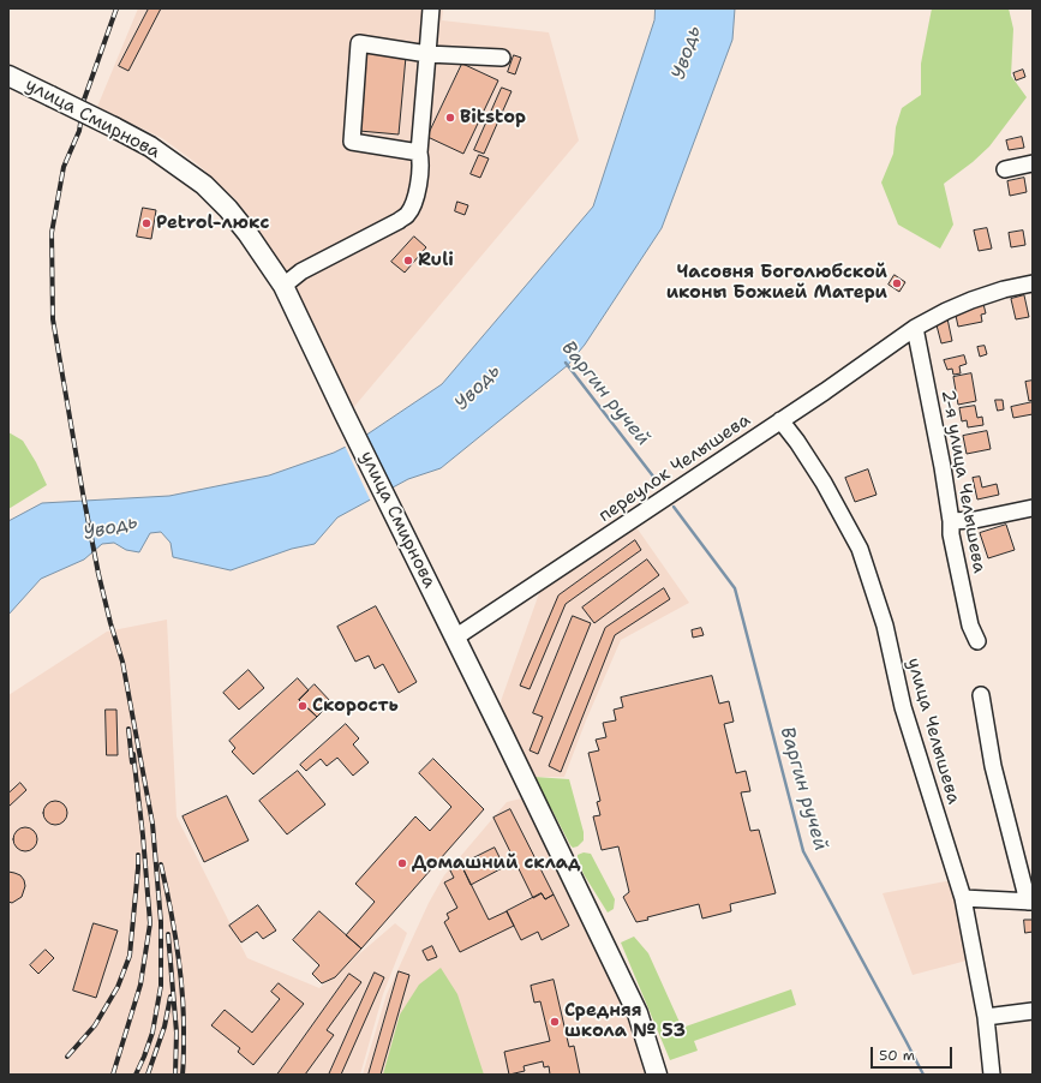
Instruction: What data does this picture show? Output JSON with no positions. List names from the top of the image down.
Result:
{
  "streets": {
    "main road": ["улица Смирнова"],
    "street": ["переулок Челышева", "2-я улица Челышева", "улица Челышева"]
  },
  "crossings": [
    ["улица Смирнова", "переулок Челышева"],
    ["переулок Челышева", "2-я улица Челышева"],
    ["переулок Челышева", "улица Челышева"]
  ],
  "water": ["Уводь", "Варгин ручей"],
  "places": [
    "Bitstop",
    "Petrol-люкс",
    "Ruli",
    "Часовня Боголюбской иконы Божией Матери",
    "Скорость",
    "Домашний склад",
    "Средняя школа № 53"
  ],
  "scale_bar": "50 m"
}
